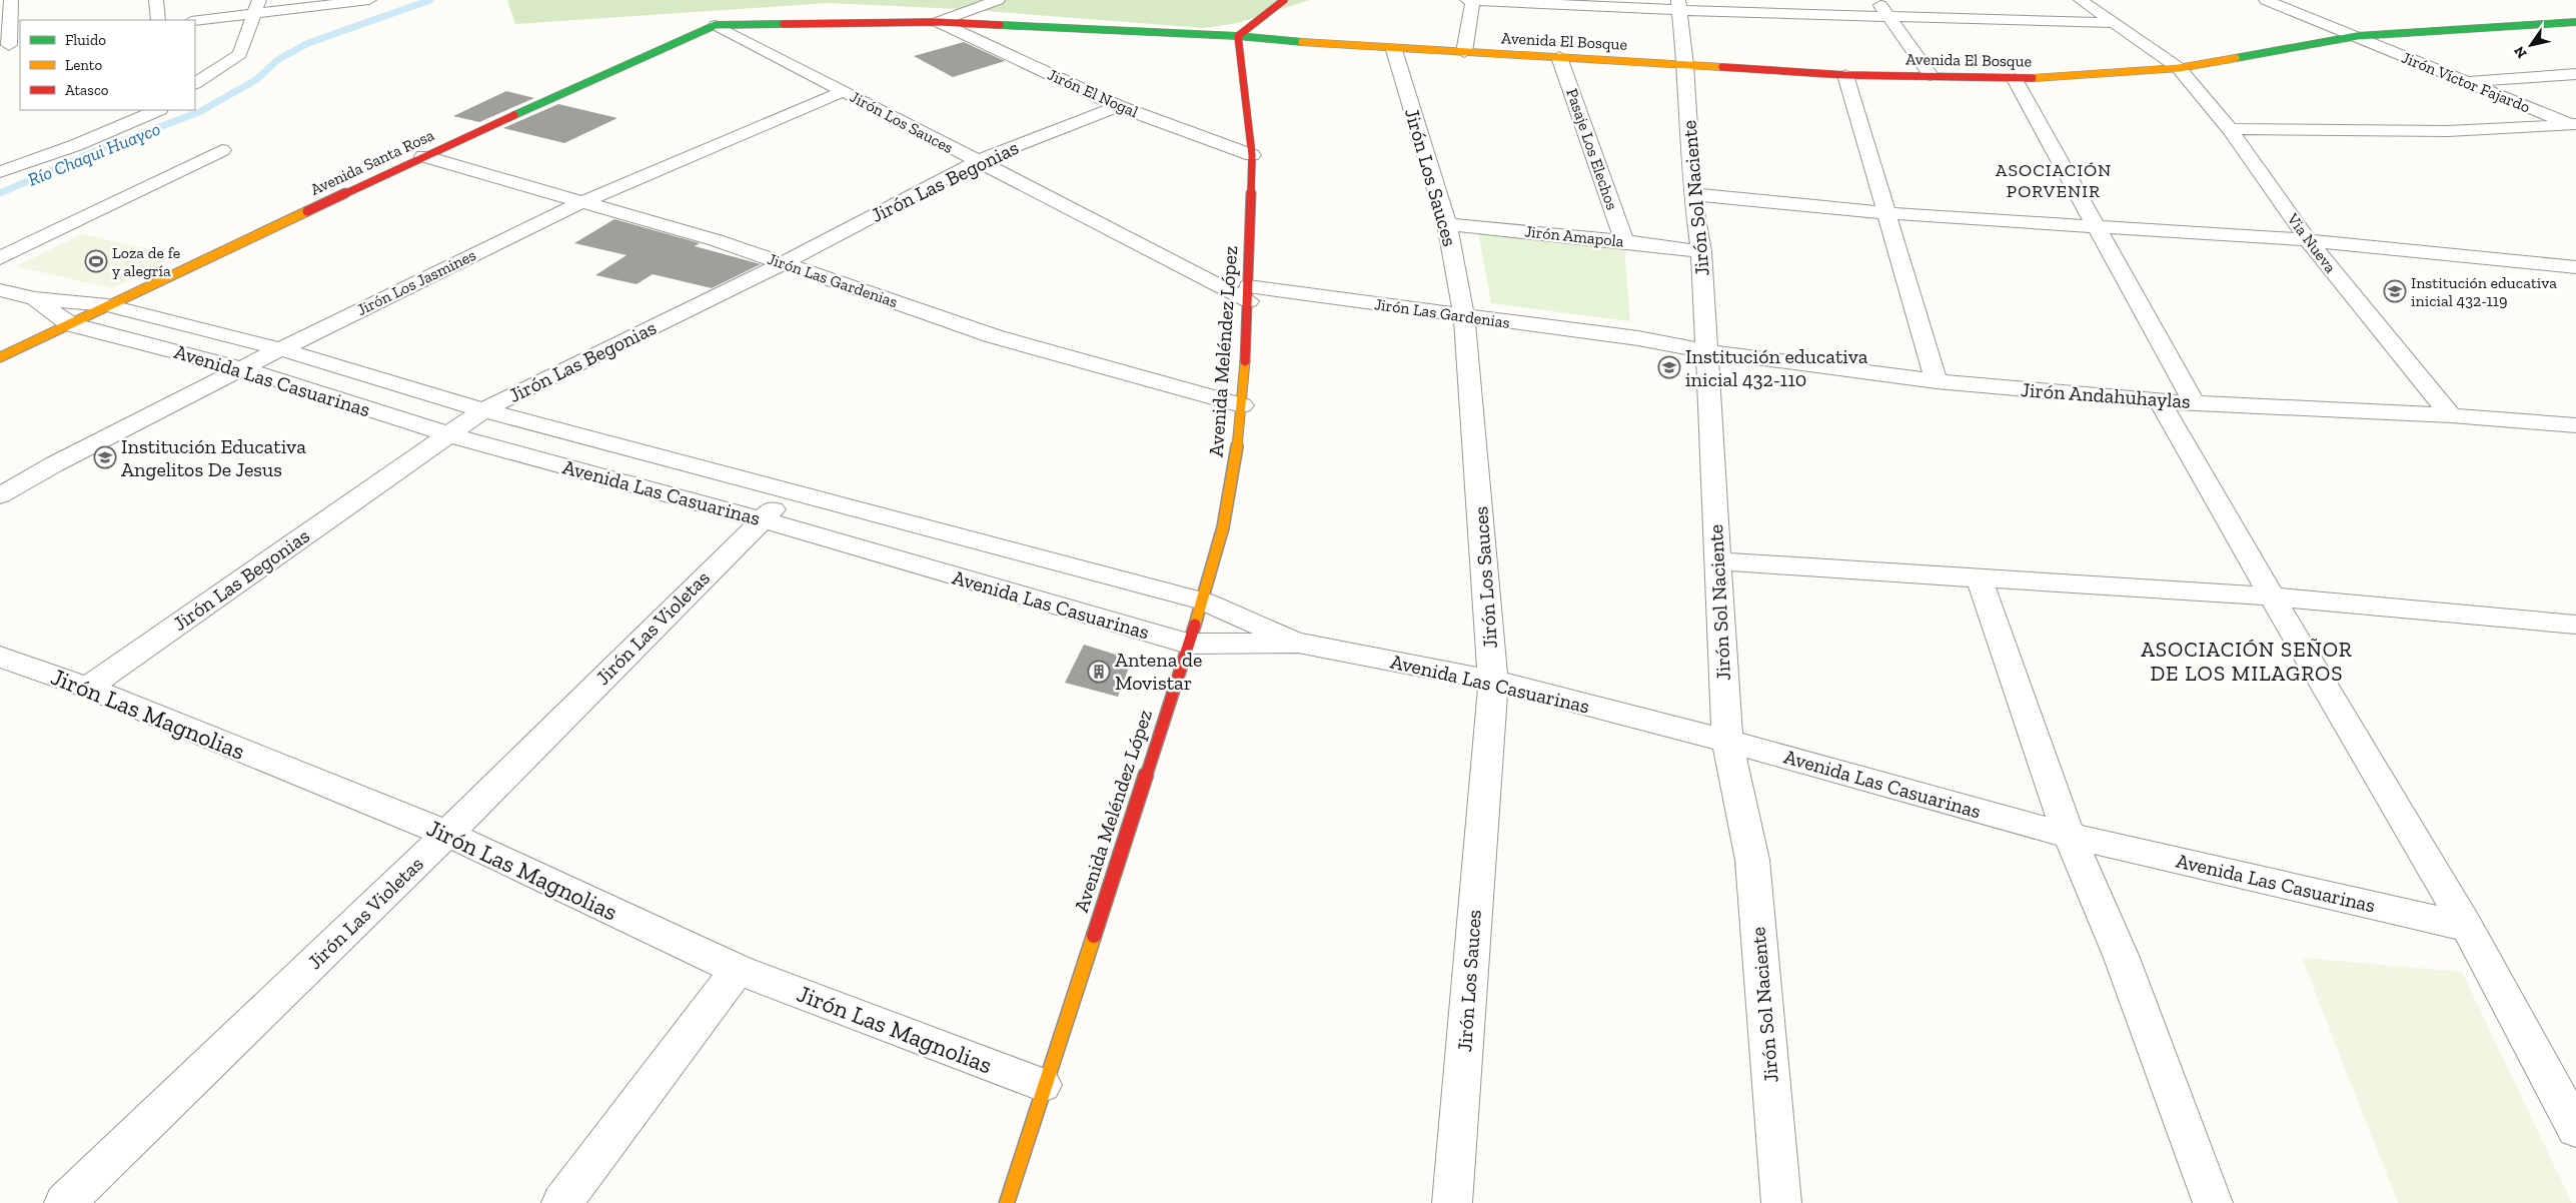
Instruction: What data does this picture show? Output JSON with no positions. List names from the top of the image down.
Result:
{
  "streets": {
    "street": [
      "Avenida El Bosque",
      "Jirón Víctor Fajardo",
      "Jirón El Nogal",
      "Jirón Los Sauces",
      "Pasaje Los Elechos",
      "Avenida Santa Rosa",
      "Jirón Las Begonias",
      "Jirón Sol Naciente",
      "Jirón Amapola",
      "Via Nueva",
      "Jirón Las Gardenias",
      "Jirón Los Jasmines",
      "Avenida Meléndez López",
      "Avenida Las Casuarinas",
      "Jirón Andahuhaylas",
      "Jirón Las Violetas",
      "Jirón Las Magnolias"
    ]
  },
  "crossings": [
    ["Avenida El Bosque", "Jirón Víctor Fajardo"],
    ["Avenida El Bosque", "Jirón El Nogal"],
    ["Avenida El Bosque", "Jirón Los Sauces"],
    ["Avenida El Bosque", "Pasaje Los Elechos"],
    ["Avenida El Bosque", "Avenida Santa Rosa"],
    ["Avenida El Bosque", "Jirón Sol Naciente"],
    ["Avenida El Bosque", "Via Nueva"],
    ["Avenida El Bosque", "Avenida Meléndez López"],
    ["Jirón El Nogal", "Jirón Las Begonias"],
    ["Jirón El Nogal", "Avenida Meléndez López"],
    ["Jirón Los Sauces", "Avenida Santa Rosa"],
    ["Jirón Los Sauces", "Jirón Las Begonias"],
    ["Jirón Los Sauces", "Jirón Amapola"],
    ["Jirón Los Sauces", "Jirón Las Gardenias"],
    ["Jirón Los Sauces", "Jirón Los Jasmines"],
    ["Jirón Los Sauces", "Avenida Meléndez López"],
    ["Jirón Los Sauces", "Avenida Las Casuarinas"],
    ["Pasaje Los Elechos", "Jirón Amapola"],
    ["Avenida Santa Rosa", "Jirón Las Gardenias"],
    ["Avenida Santa Rosa", "Avenida Las Casuarinas"],
    ["Jirón Las Begonias", "Jirón Las Gardenias"],
    ["Jirón Las Begonias", "Avenida Las Casuarinas"],
    ["Jirón Las Begonias", "Jirón Las Magnolias"],
    ["Jirón Sol Naciente", "Jirón Amapola"],
    ["Jirón Sol Naciente", "Avenida Las Casuarinas"],
    ["Jirón Sol Naciente", "Jirón Andahuhaylas"],
    ["Via Nueva", "Jirón Andahuhaylas"],
    ["Jirón Las Gardenias", "Jirón Los Jasmines"],
    ["Jirón Las Gardenias", "Avenida Meléndez López"],
    ["Jirón Las Gardenias", "Jirón Andahuhaylas"],
    ["Jirón Los Jasmines", "Avenida Las Casuarinas"],
    ["Avenida Meléndez López", "Avenida Las Casuarinas"],
    ["Avenida Meléndez López", "Jirón Las Magnolias"],
    ["Avenida Las Casuarinas", "Jirón Las Violetas"],
    ["Jirón Las Violetas", "Jirón Las Magnolias"]
  ],
  "districts": ["ASOCIACIÓN PORVENIR", "ASOCIACIÓN SEÑOR DE LOS MILAGROS"],
  "water": ["Río Chaqui Huayco"],
  "places": {
    "sports": ["Loza de fe y alegría"],
    "school or university": ["Institución educativa inicial 432-119", "Institución educativa inicial 432-110", "Institución Educativa Angelitos De Jesus"],
    "building": ["Antena de Movistar"]
  },
  "legend": ["Fluido", "Lento", "Atasco"],
  "north": "bottom left"
}
